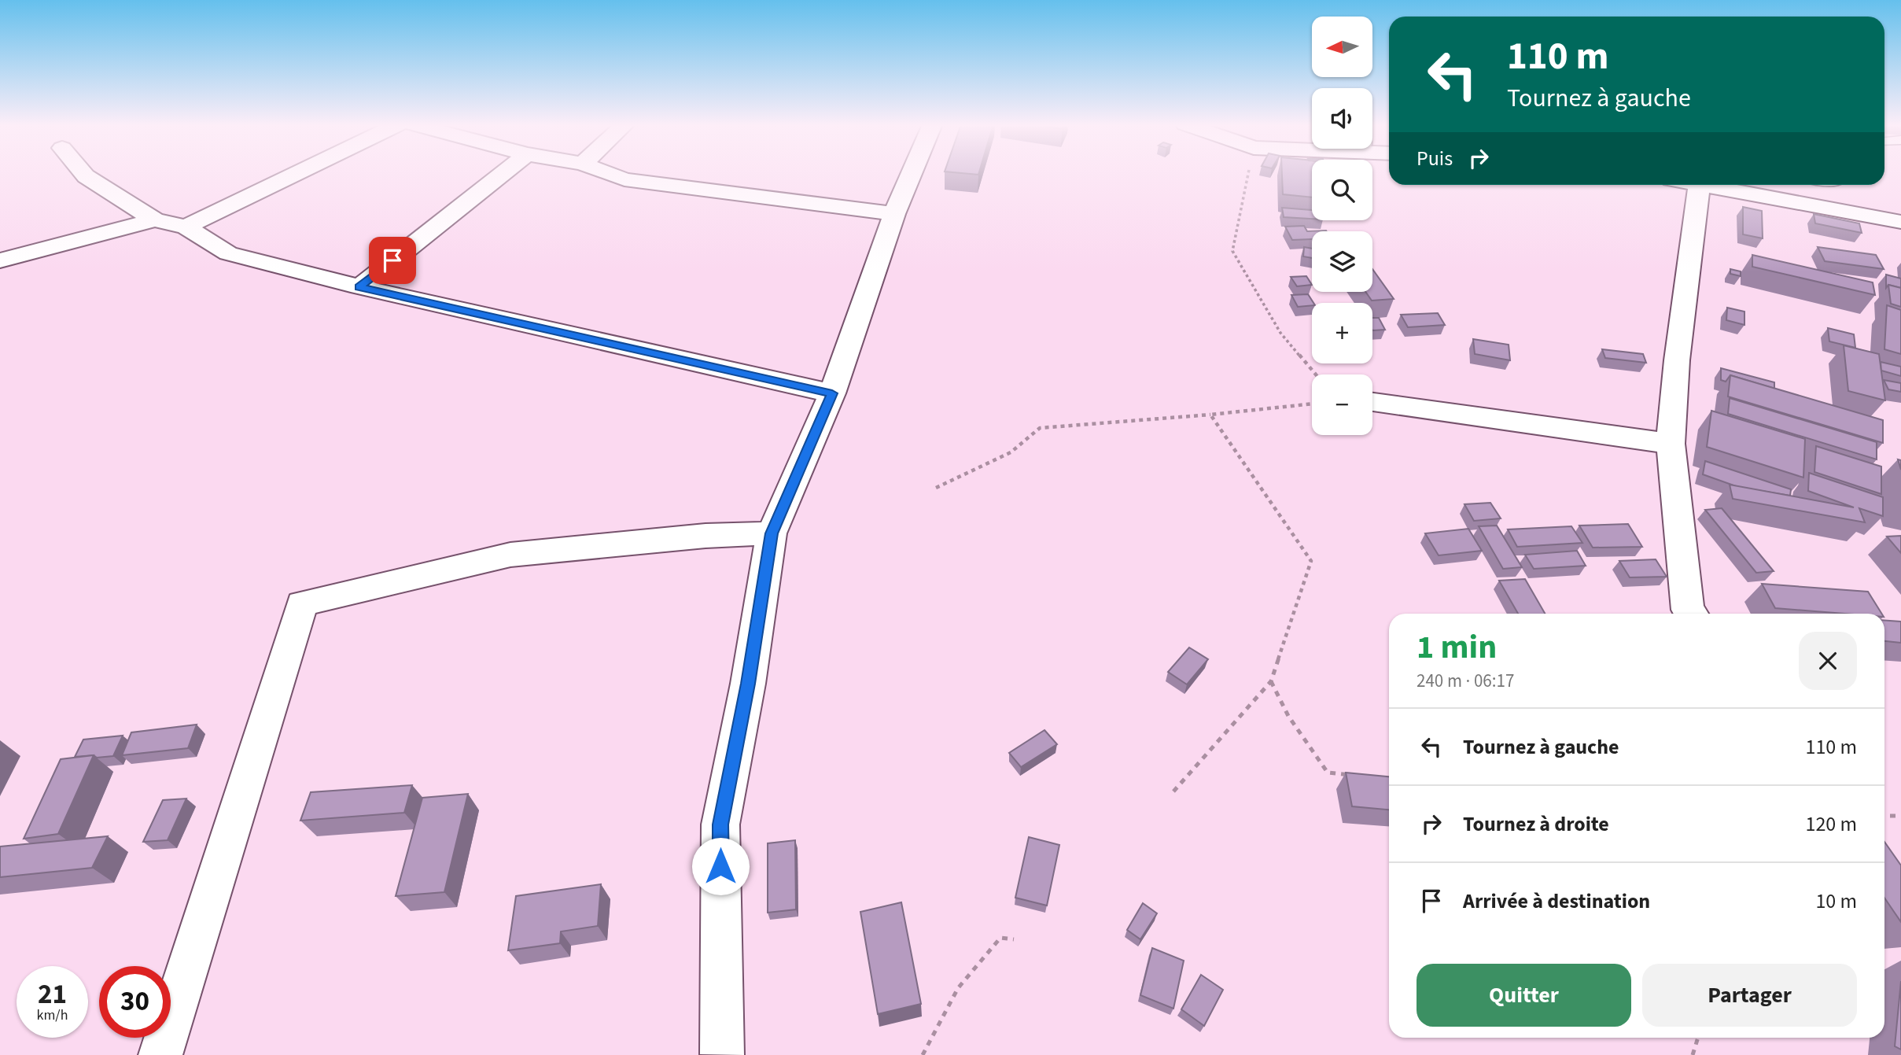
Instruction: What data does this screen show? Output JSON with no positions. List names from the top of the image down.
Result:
{
  "north": "left",
  "page": {
    "map_buttons": ["+", "−"],
    "turn": ["110 m", "Tournez à gauche"],
    "then": "Puis",
    "heading": ["1 min", "240 m · 06:17"],
    "list": [
      {
        "name": "Tournez à gauche",
        "value": "110 m"
      },
      {
        "name": "Tournez à droite",
        "value": "120 m"
      },
      {
        "name": "Arrivée à destination",
        "value": "10 m"
      }
    ],
    "buttons": ["Quitter", "Partager"],
    "speed": "21 km/h",
    "limit": "30"
  }
}
